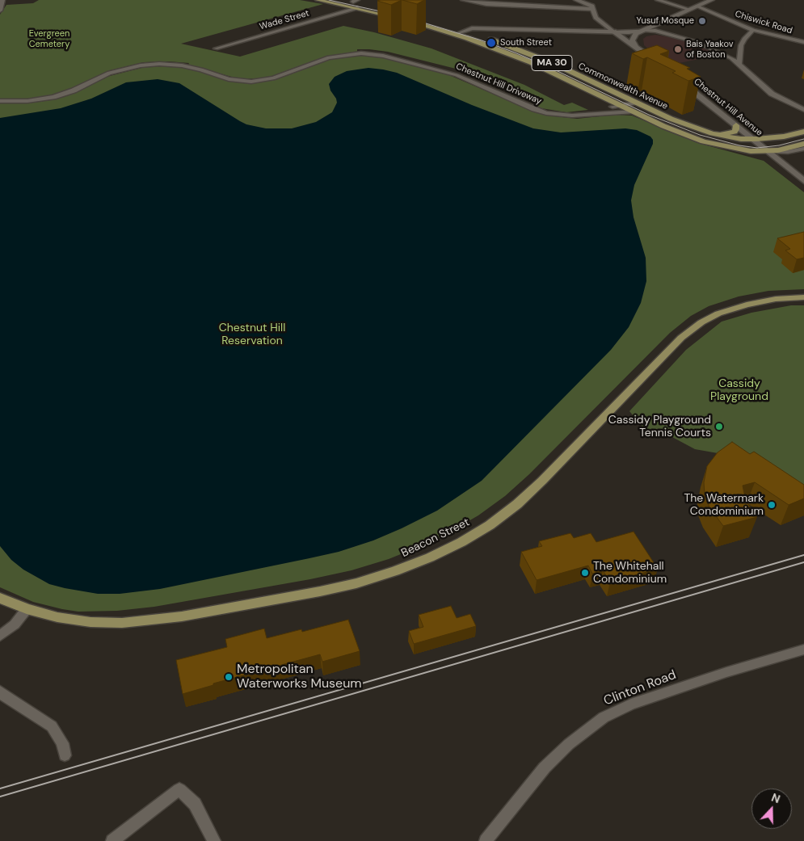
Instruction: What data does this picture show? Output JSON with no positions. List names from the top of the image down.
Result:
{
  "streets": {
    "main road": [
      "MA 30",
      "Commonwealth Avenue",
      "Chestnut Hill Avenue",
      "Beacon Street"
    ],
    "street": [
      "Wade Street",
      "Chiswick Road",
      "Chestnut Hill Driveway",
      "Clinton Road"
    ]
  },
  "crossings": [
    ["Chestnut Hill Driveway", "Commonwealth Avenue"],
    ["Commonwealth Avenue", "Chestnut Hill Avenue"]
  ],
  "parks": ["Evergreen Cemetery", "Chestnut Hill Reservation", "Cassidy Playground"],
  "places": [
    "Yusuf Mosque",
    "South Street",
    "Bais Yaakov of Boston",
    "Cassidy Playground Tennis Courts",
    "The Watermark Condominium",
    "The Whitehall Condominium",
    "Metropolitan Waterworks Museum"
  ],
  "north": "top"
}
